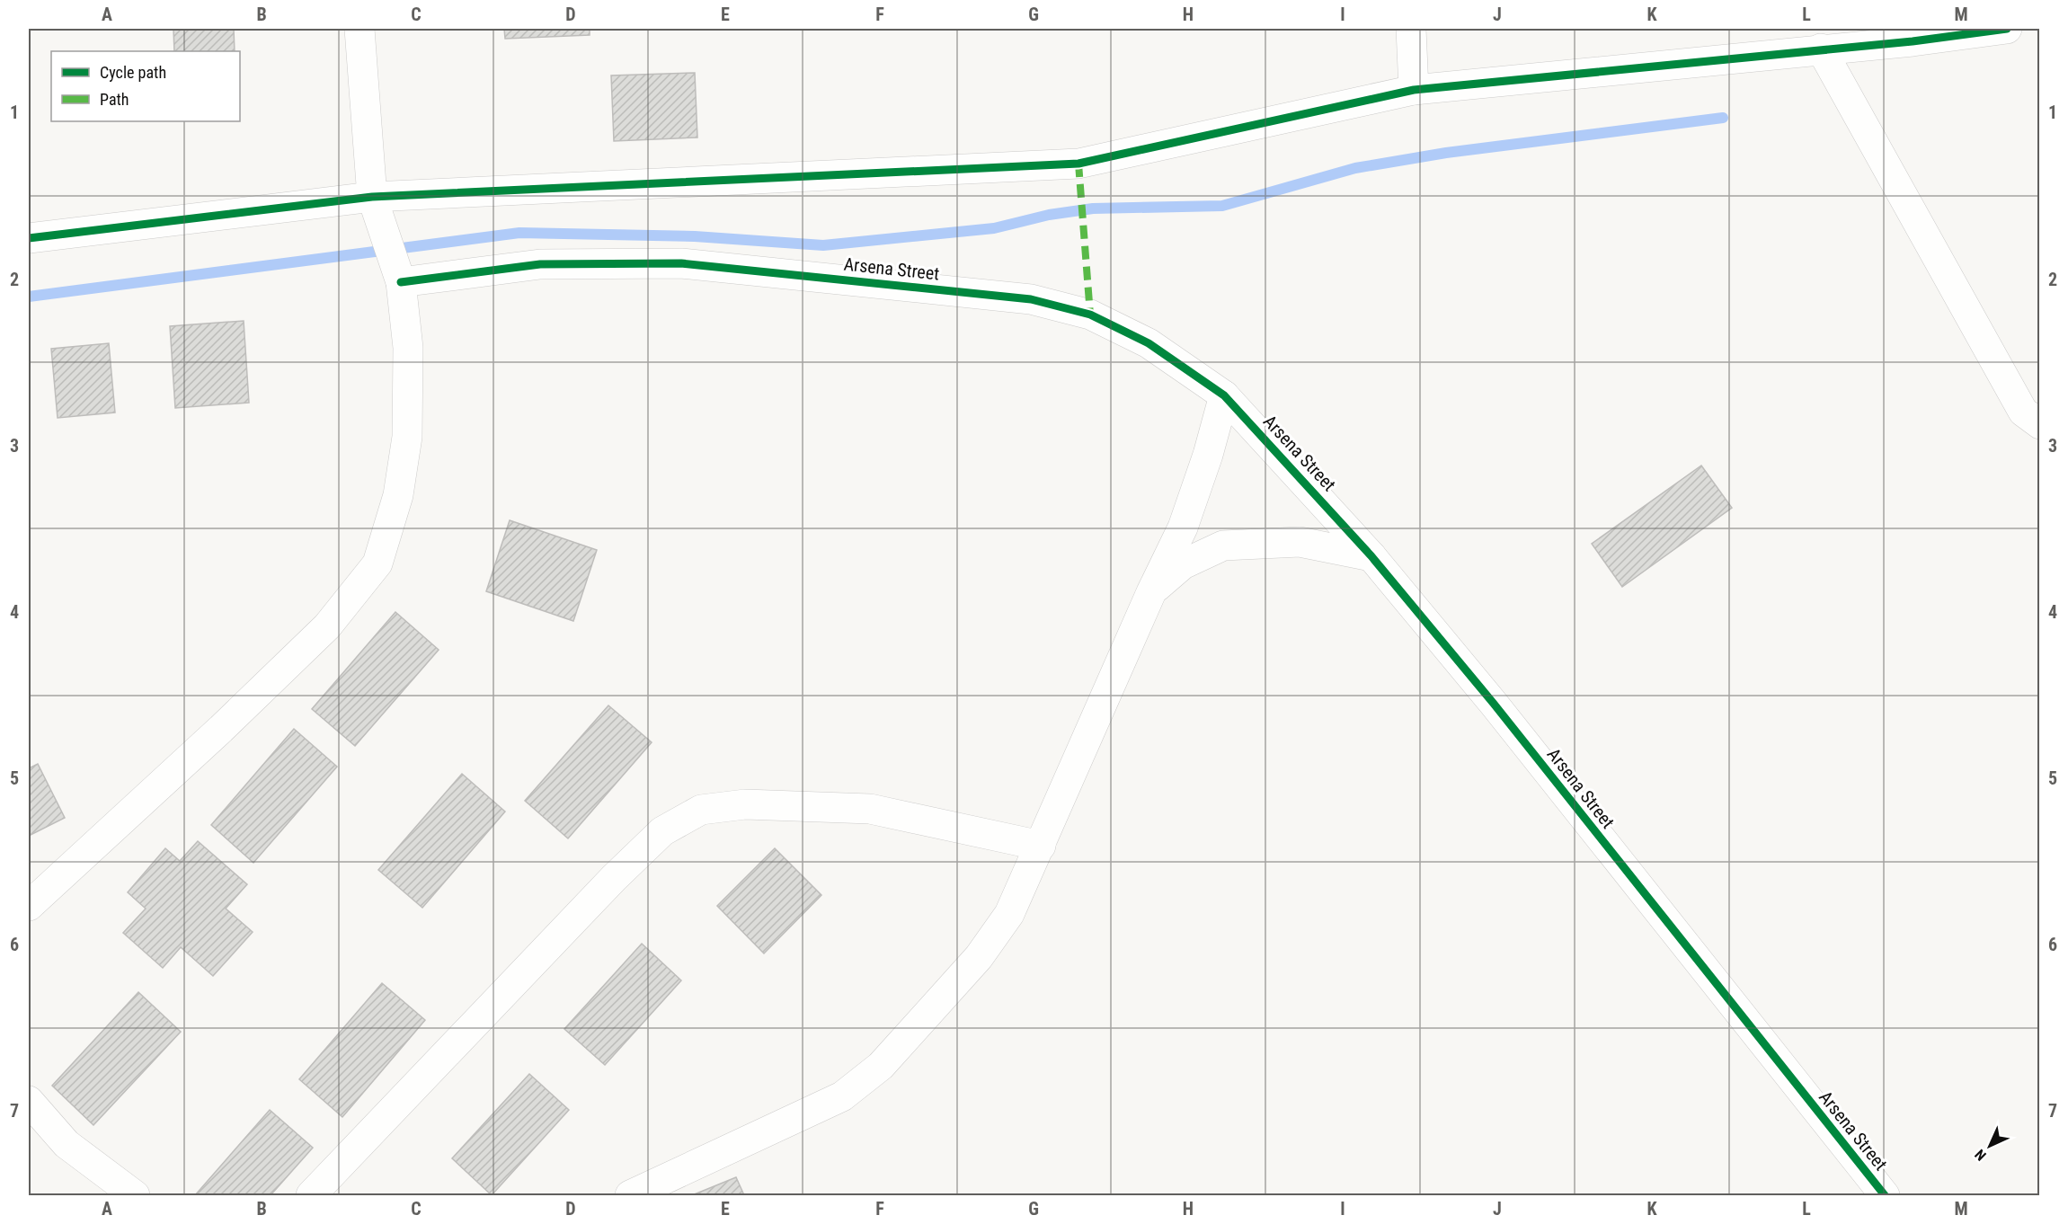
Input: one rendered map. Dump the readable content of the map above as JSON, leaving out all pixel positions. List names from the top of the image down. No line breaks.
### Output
{"streets":{"street":["Arsena Street"]},"legend":["Cycle path","Path"],"north":"bottom left","grid":{"columns":["A","B","C","D","E","F","G","H","I","J","K","L","M"],"rows":["1","2","3","4","5","6","7"]}}
